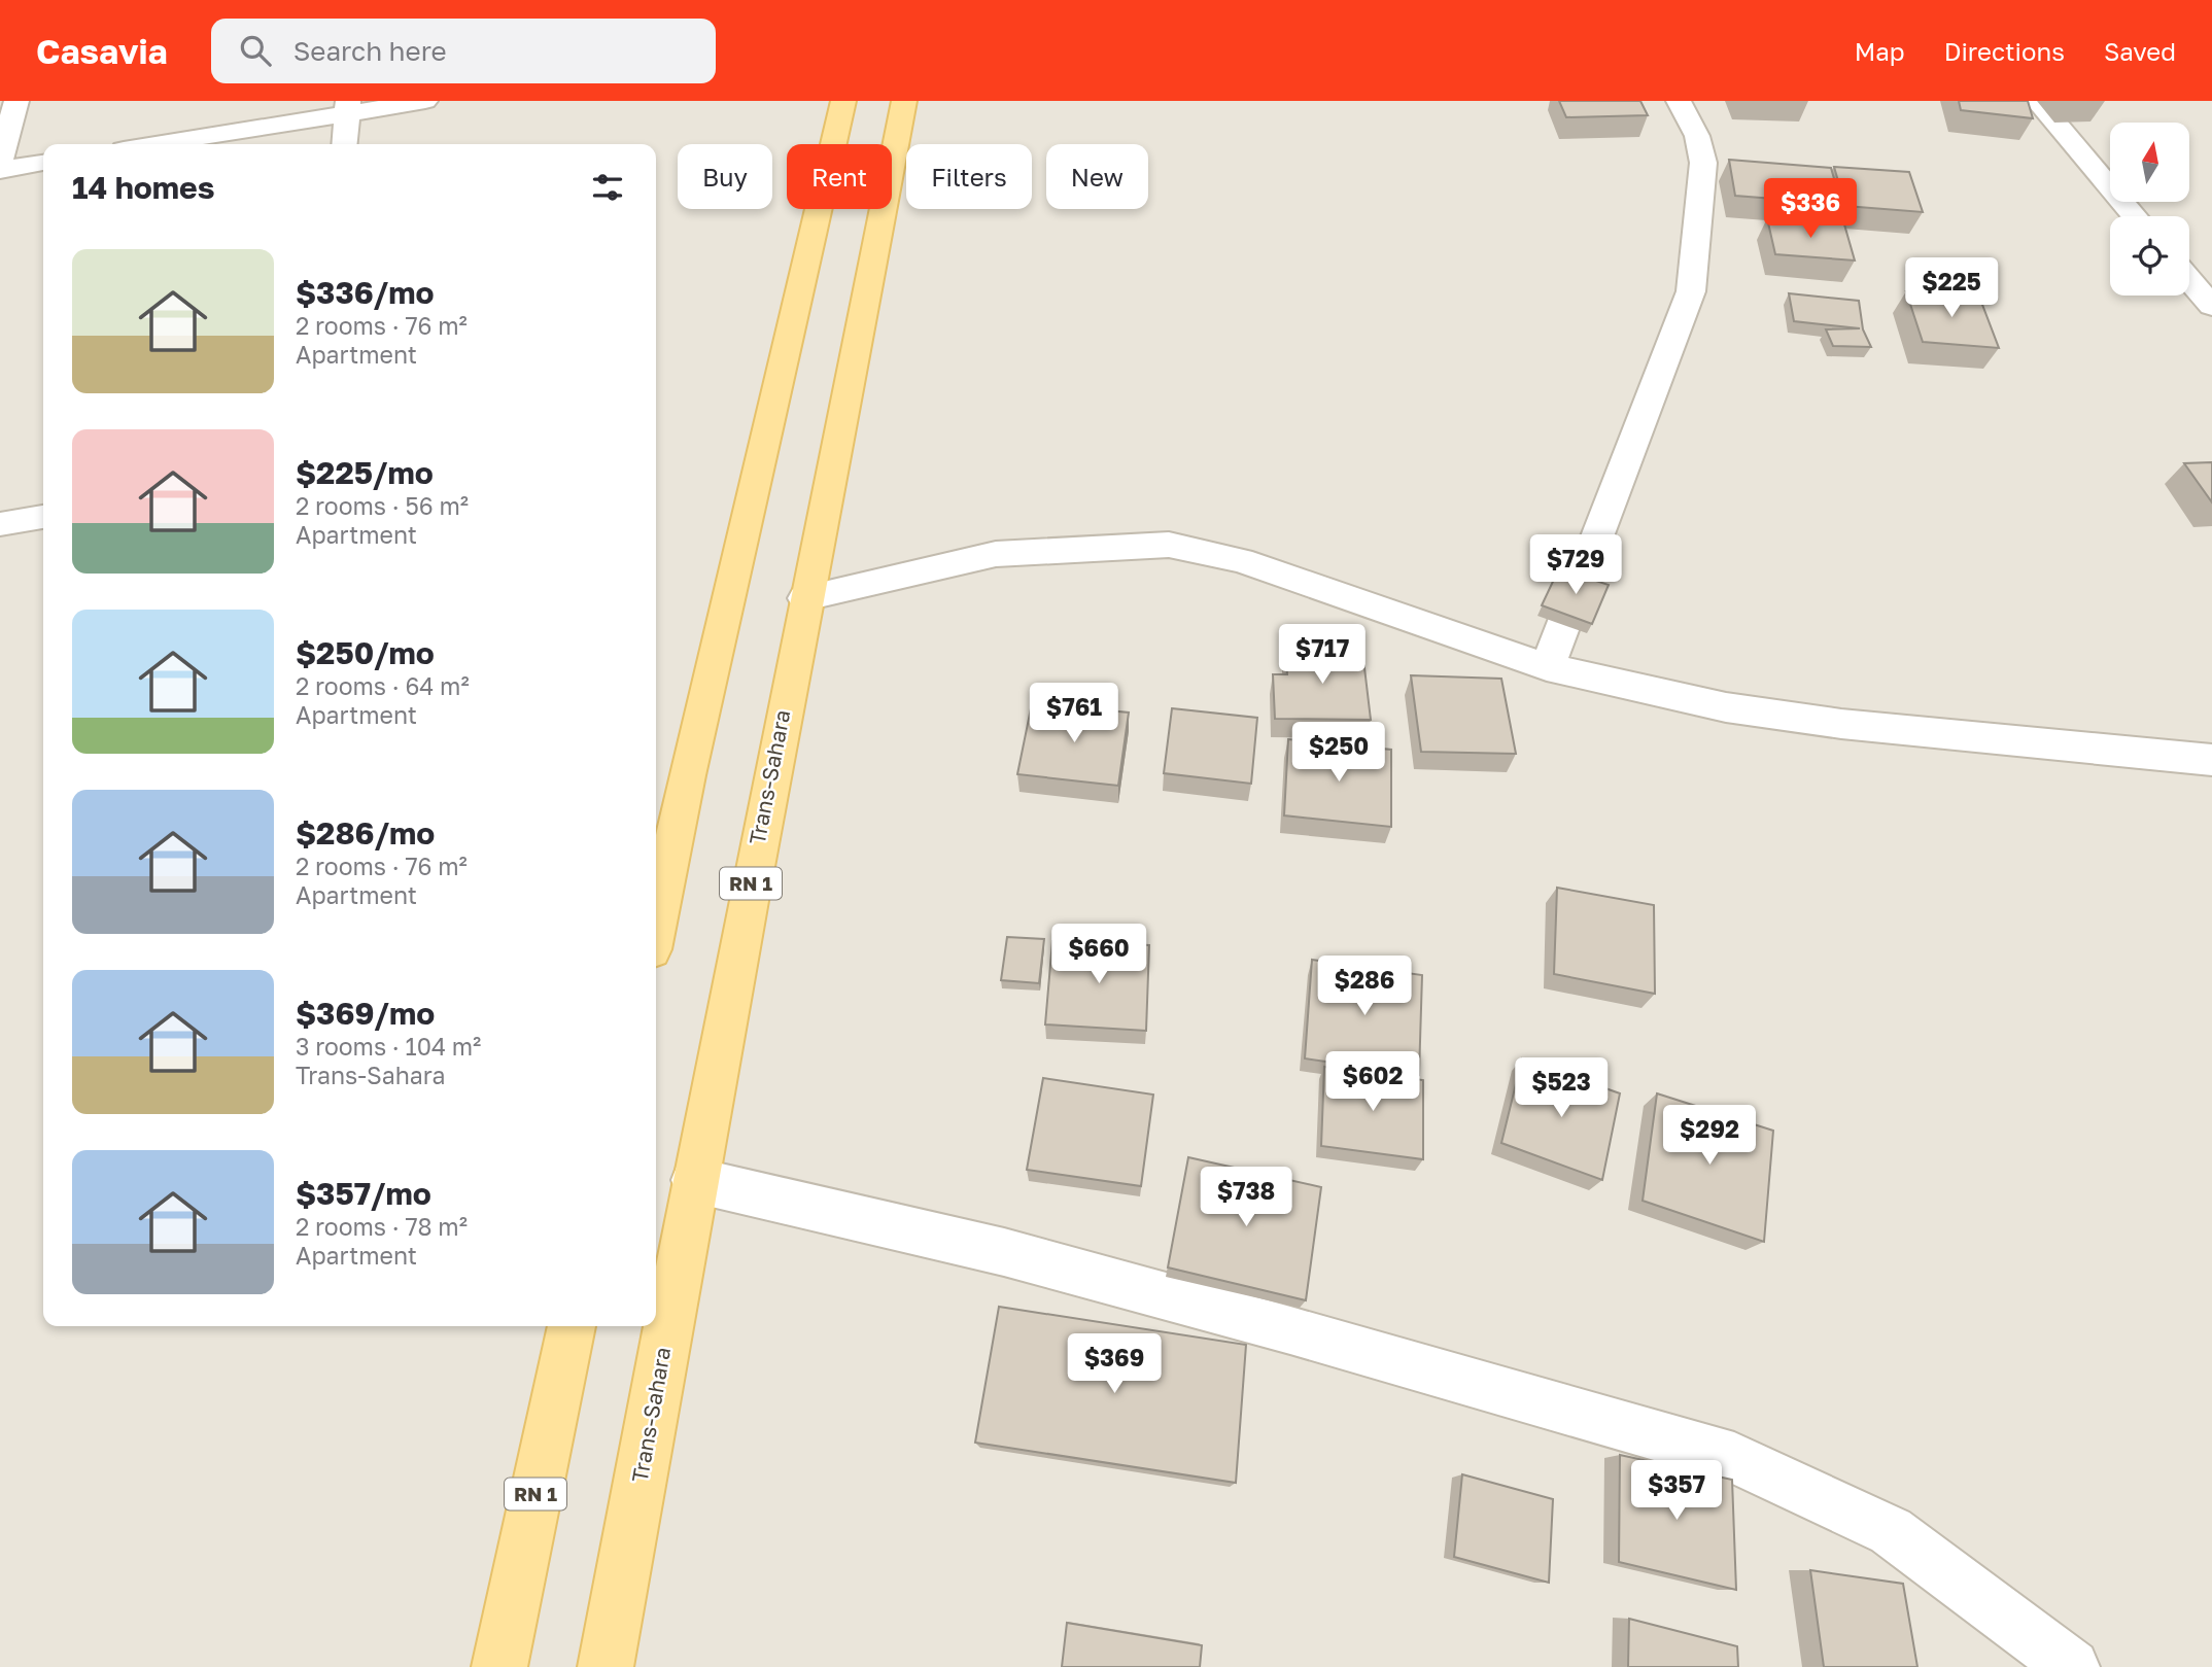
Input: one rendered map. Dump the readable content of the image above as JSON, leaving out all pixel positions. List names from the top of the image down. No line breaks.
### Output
{"streets":{"main road":["Trans-Sahara","RN 1"]},"north":"top","page":{"header":"Casavia","search":"Search here","nav":["Map","Directions","Saved"],"chip":["Buy","Rent","Filters","New"],"heading":"14 homes","price":["$336","$225","$729","$717","$761","$250","$660","$286","$602","$523","$292","$738","$369","$357"],"list":[{"name":"$336/mo","note":"2 rooms · 76 m² · Apartment"},{"name":"$225/mo","note":"2 rooms · 56 m² · Apartment"},{"name":"$250/mo","note":"2 rooms · 64 m² · Apartment"},{"name":"$286/mo","note":"2 rooms · 76 m² · Apartment"},{"name":"$369/mo","note":"3 rooms · 104 m² · Trans-Sahara"},{"name":"$357/mo","note":"2 rooms · 78 m² · Apartment"}]}}
